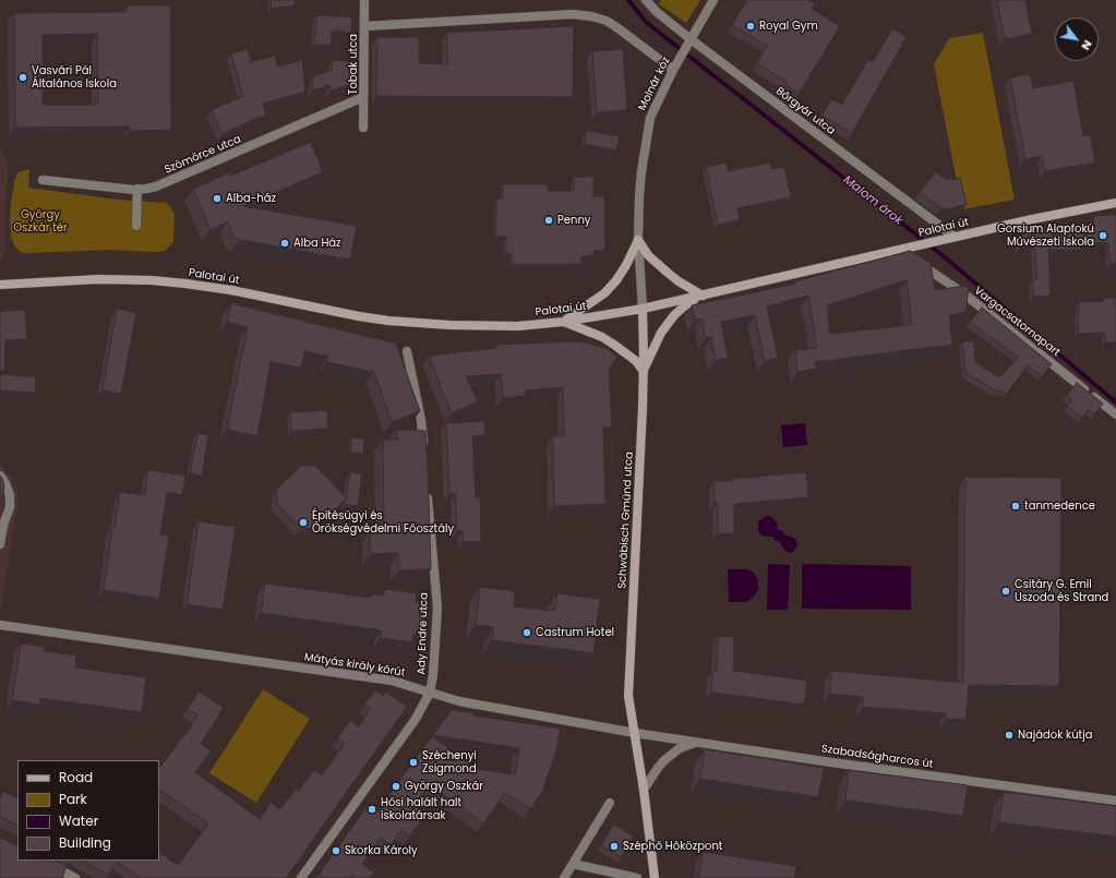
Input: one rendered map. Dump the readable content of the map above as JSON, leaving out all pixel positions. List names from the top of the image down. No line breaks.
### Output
{"streets":{"main road":["Palotai út","Schwäbisch Gmünd utca"],"street":["Tobak utca","Molnár köz","Bőrgyár utca","Szömörce utca","Vargacsatornapart","Ady Endre utca","Mátyás király körút","Szabadságharcos út"]},"crossings":[["Tobak utca","Szömörce utca"],["Molnár köz","Bőrgyár utca"],["Bőrgyár utca","Palotai út"],["Palotai út","Vargacsatornapart"],["Palotai út","Schwäbisch Gmünd utca"],["Schwäbisch Gmünd utca","Mátyás király körút"],["Schwäbisch Gmünd utca","Szabadságharcos út"],["Ady Endre utca","Mátyás király körút"],["Mátyás király körút","Szabadságharcos út"]],"water":["Malom árok"],"parks":["György Oszkár tér"],"places":["Royal Gym","Vasvári Pál Általános Iskola","Alba-ház","Penny","Gorsium Alapfokú Művészeti Iskola","Alba Ház","tanmedence","Építésügyi és Örökségvédelmi Főosztály","Csitáry G. Emil Uszoda és Strand","Castrum Hotel","Najádok kútja","Széchenyi Zsigmond","György Oszkár","Hősi halált halt iskolatársak","Széphő Hőközpont","Skorka Károly"],"legend":["Road","Park","Water","Building"],"north":"bottom right"}
